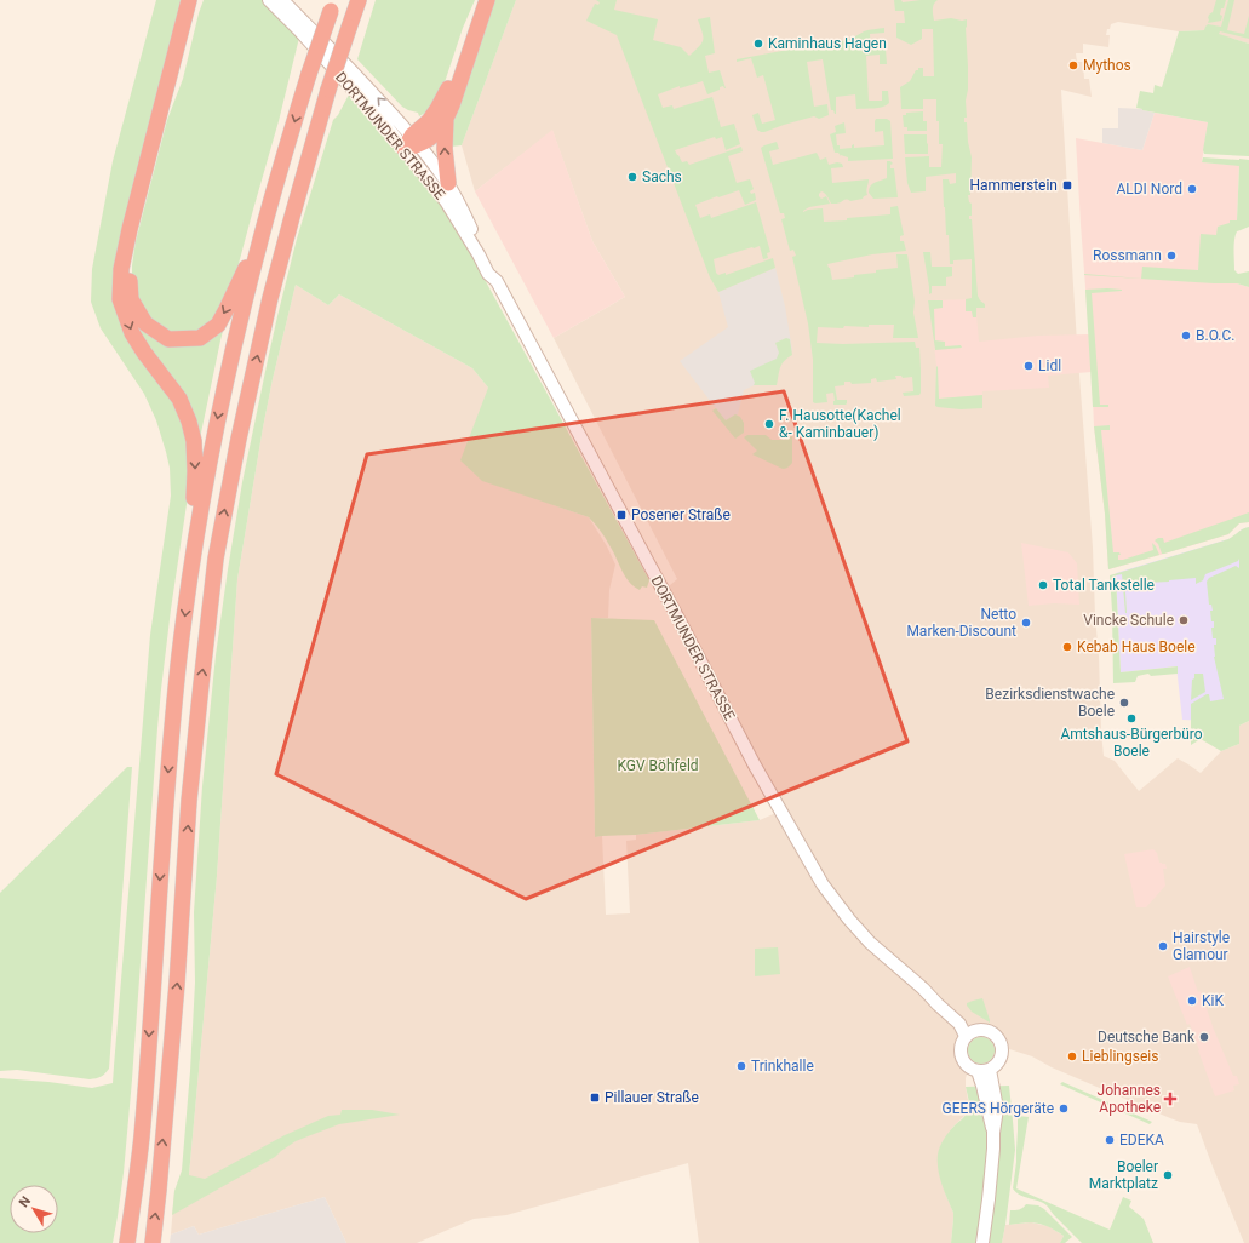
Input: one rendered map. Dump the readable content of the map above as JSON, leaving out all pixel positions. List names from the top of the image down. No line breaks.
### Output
{"streets":{"main road":["DORTMUNDER STRASSE"]},"parks":["KGV Böhfeld"],"places":{"other":["Kaminhaus Hagen","Mythos","Sachs","ALDI Nord","Rossmann","B.O.C.","Lidl","F. Hausotte(Kachel &- Kaminbauer)","Total Tankstelle","Vincke Schule","Netto Marken-Discount","Kebab Haus Boele","Bezirksdienstwache Boele","Amtshaus-Bürgerbüro Boele","Hairstyle Glamour","KiK","Deutsche Bank","Lieblingseis","Trinkhalle","GEERS Hörgeräte","EDEKA","Boeler Marktplatz"],"transit":["Hammerstein","Posener Straße","Pillauer Straße"],"health":["Johannes Apotheke"]},"north":"top left"}
